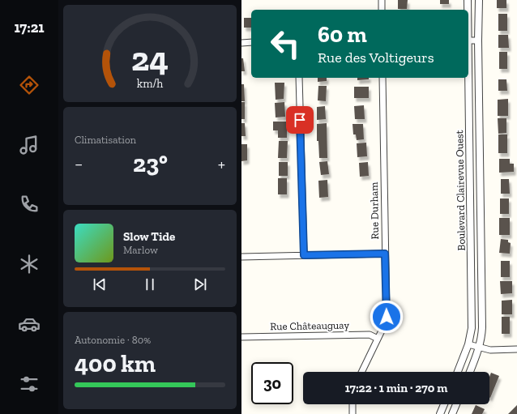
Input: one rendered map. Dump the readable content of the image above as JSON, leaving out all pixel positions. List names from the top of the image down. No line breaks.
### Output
{"streets":{"street":["Boulevard Clairevue Ouest","Rue Durham","Rue Châteauguay"]},"crossings":[["Rue Durham","Rue Châteauguay"]],"page":{"tabs":"17:21","turn":["60 m","Rue des Voltigeurs"],"tile":["Climatisation",["Autonomie · 80%","400 km"]],"heat":["−","23°","+"],"song":["Slow Tide","Marlow"],"limit":"30","trip":"17:22 · 1 min · 270 m","gauge":["24","km/h"]}}
